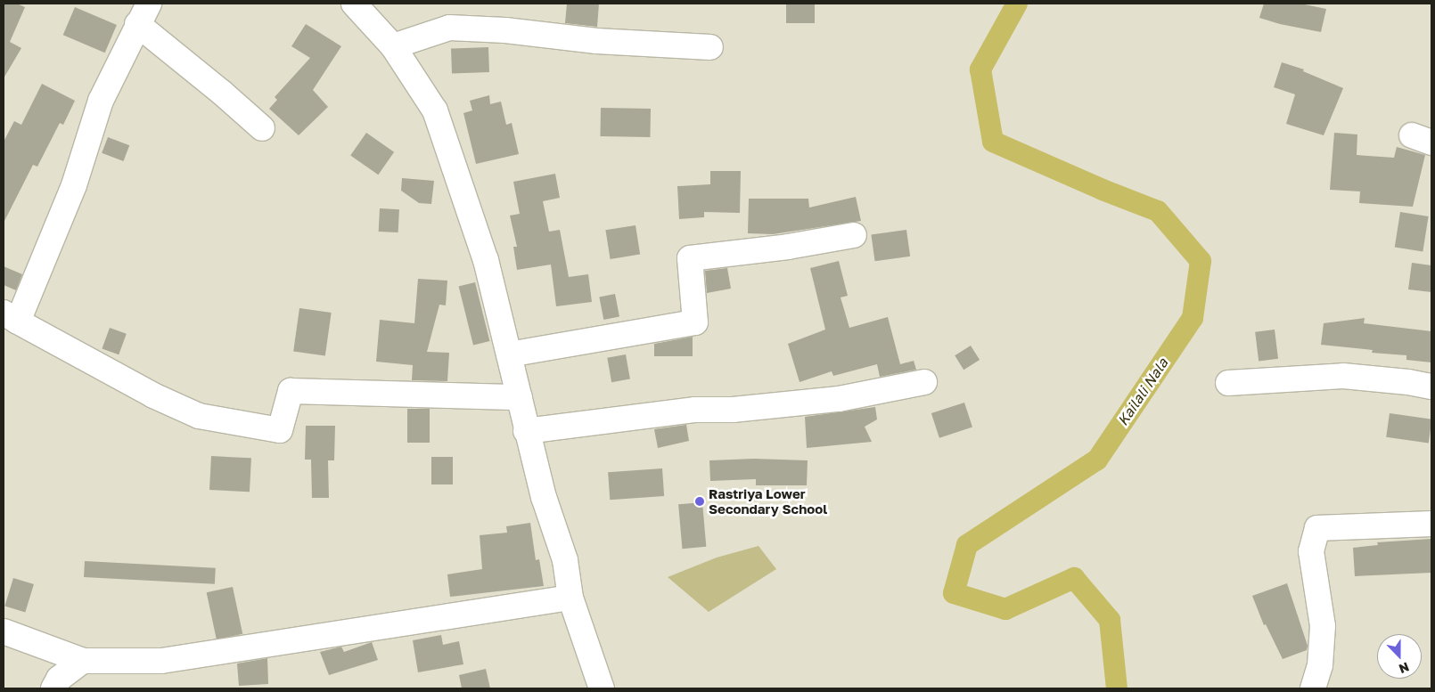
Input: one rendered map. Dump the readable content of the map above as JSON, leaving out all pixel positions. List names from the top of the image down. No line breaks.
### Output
{"water":["Kailali Nala"],"places":["Rastriya Lower Secondary School"],"north":"bottom"}
